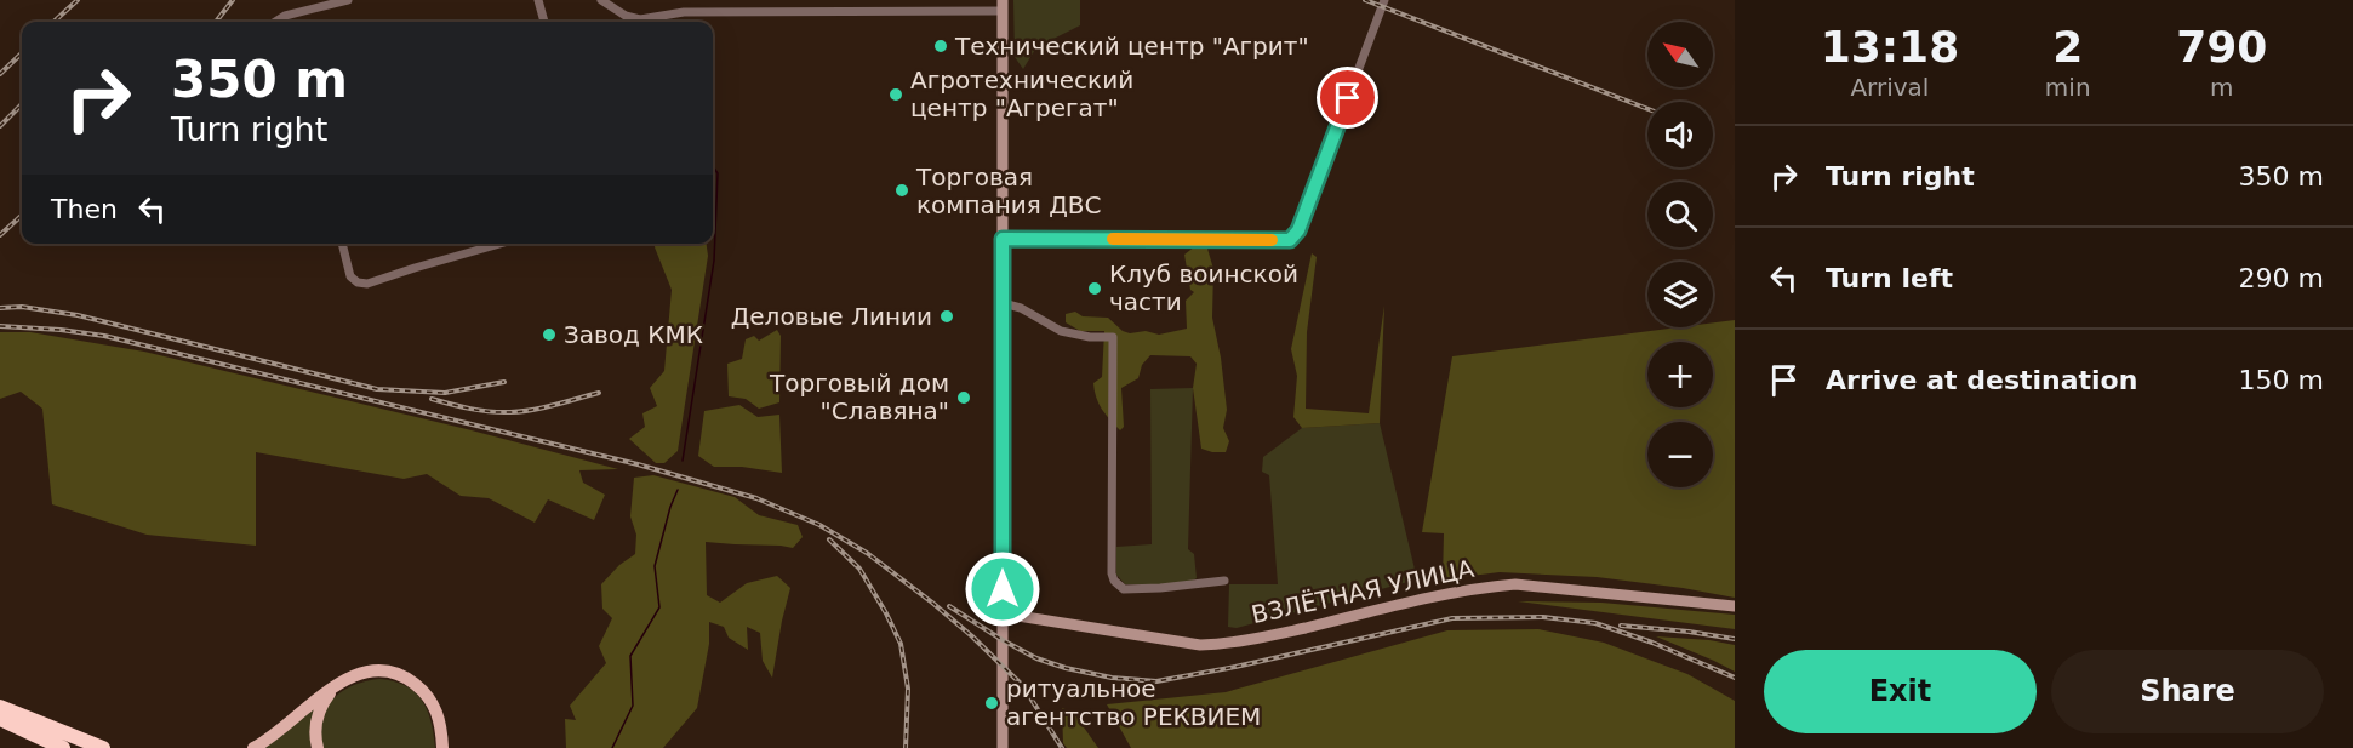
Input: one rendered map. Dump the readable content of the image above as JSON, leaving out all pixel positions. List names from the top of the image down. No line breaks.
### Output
{"streets":{"street":["ВЗЛЁТНАЯ УЛИЦА"]},"places":["Технический центр \"Агрит\"","Агротехнический центр \"Агрегат\"","Торговая компания ДВС","Клуб воинской части","Деловые Линии","Завод КМК","Торговый дом \"Славяна\"","ритуальное агентство РЕКВИЕМ"],"north":"top left","page":{"eta":["13:18","Arrival","2","min","790","m"],"map_buttons":["+","−"],"turn":["350 m","Turn right"],"list":[{"name":"Turn right","value":"350 m"},{"name":"Turn left","value":"290 m"},{"name":"Arrive at destination","value":"150 m"}],"then":"Then","buttons":["Exit","Share"]}}
